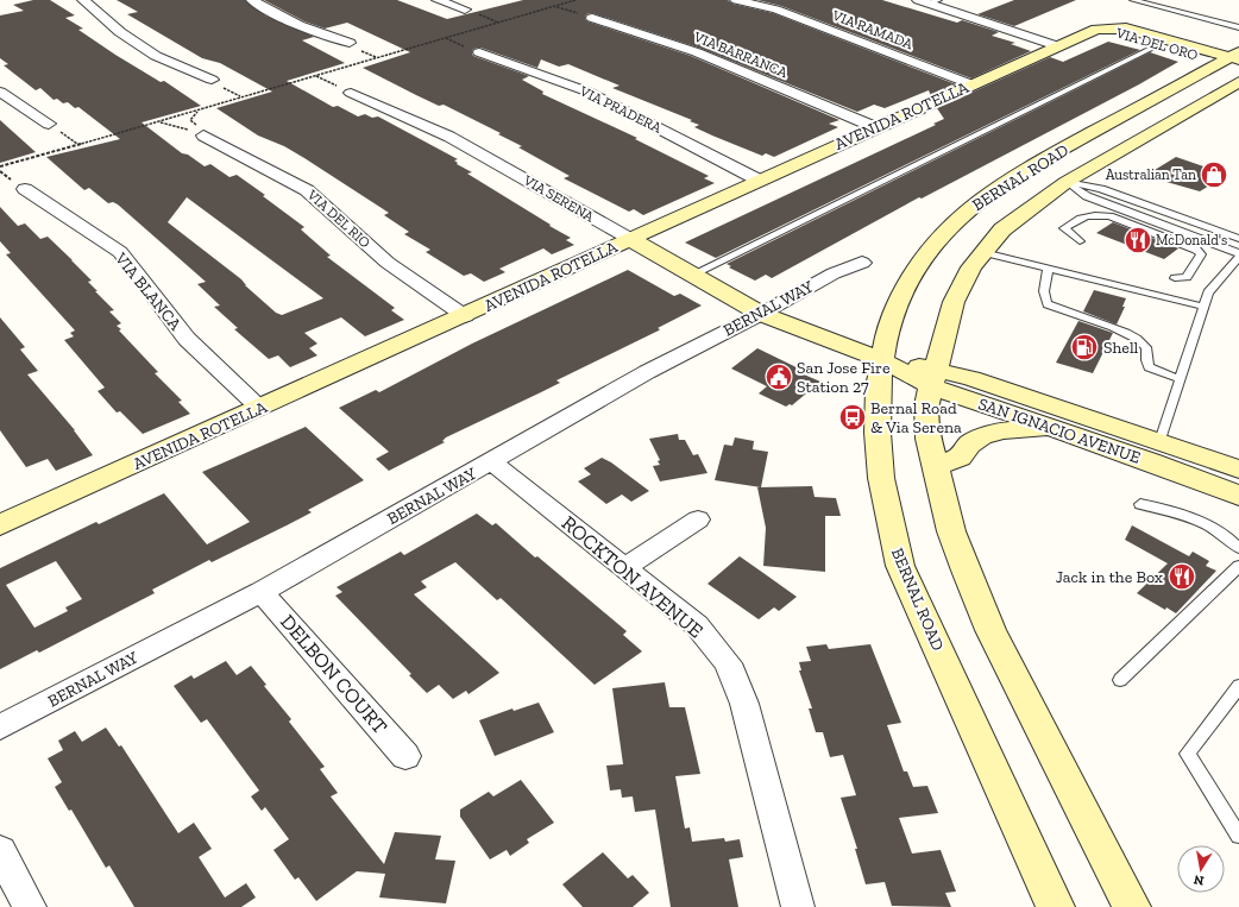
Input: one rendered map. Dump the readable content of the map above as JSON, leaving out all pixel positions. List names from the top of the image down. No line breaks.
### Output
{"streets":{"main road":["VIA DEL ORO","AVENIDA ROTELLA","BERNAL ROAD","VIA SERENA","SAN IGNACIO AVENUE"],"street":["VIA RAMADA","VIA BARRANCA","VIA PRADERA","VIA DEL RIO","VIA BLANCA","BERNAL WAY","ROCKTON AVENUE","DELBON COURT"]},"crossings":[["VIA RAMADA","AVENIDA ROTELLA"],["VIA DEL ORO","AVENIDA ROTELLA"],["VIA DEL ORO","BERNAL ROAD"],["VIA BARRANCA","AVENIDA ROTELLA"],["VIA PRADERA","AVENIDA ROTELLA"],["AVENIDA ROTELLA","VIA SERENA"],["AVENIDA ROTELLA","VIA DEL RIO"],["AVENIDA ROTELLA","VIA BLANCA"],["BERNAL ROAD","SAN IGNACIO AVENUE"],["VIA SERENA","BERNAL WAY"],["VIA SERENA","SAN IGNACIO AVENUE"],["BERNAL WAY","SAN IGNACIO AVENUE"],["BERNAL WAY","ROCKTON AVENUE"],["BERNAL WAY","DELBON COURT"]],"places":{"shop":["Australian Tan"],"restaurant":["McDonald's","Jack in the Box"],"fuel station":["Shell"],"public building":["San Jose Fire Station 27"],"bus stop":["Bernal Road & Via Serena"]},"north":"bottom"}
